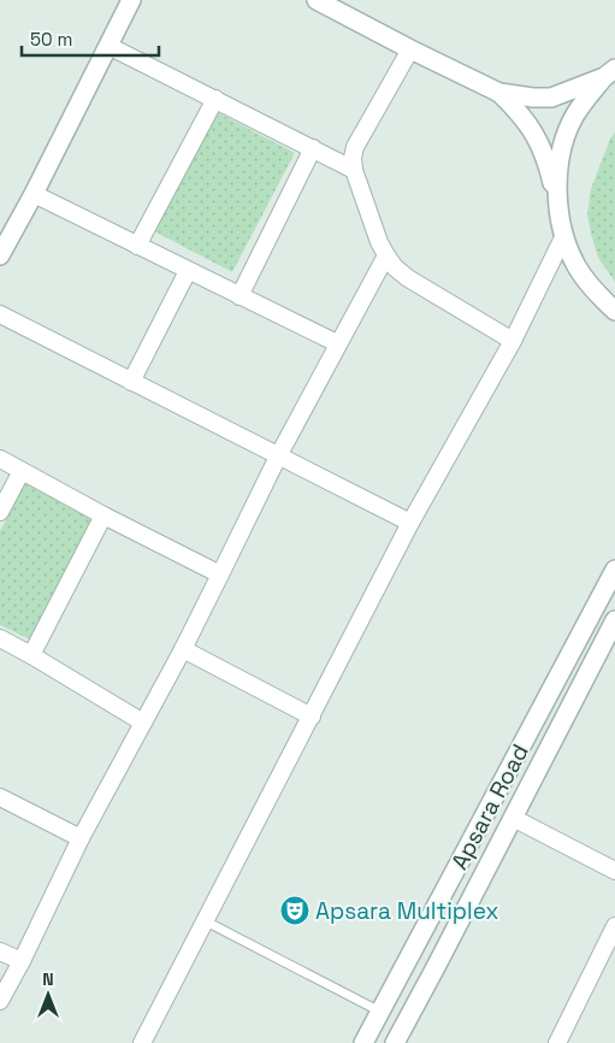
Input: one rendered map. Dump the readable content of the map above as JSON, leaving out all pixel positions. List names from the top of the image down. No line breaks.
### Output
{"streets":{"street":["Apsara Road"]},"places":{"theatre":["Apsara Multiplex"]},"scale_bar":"50 m","north":"top"}
